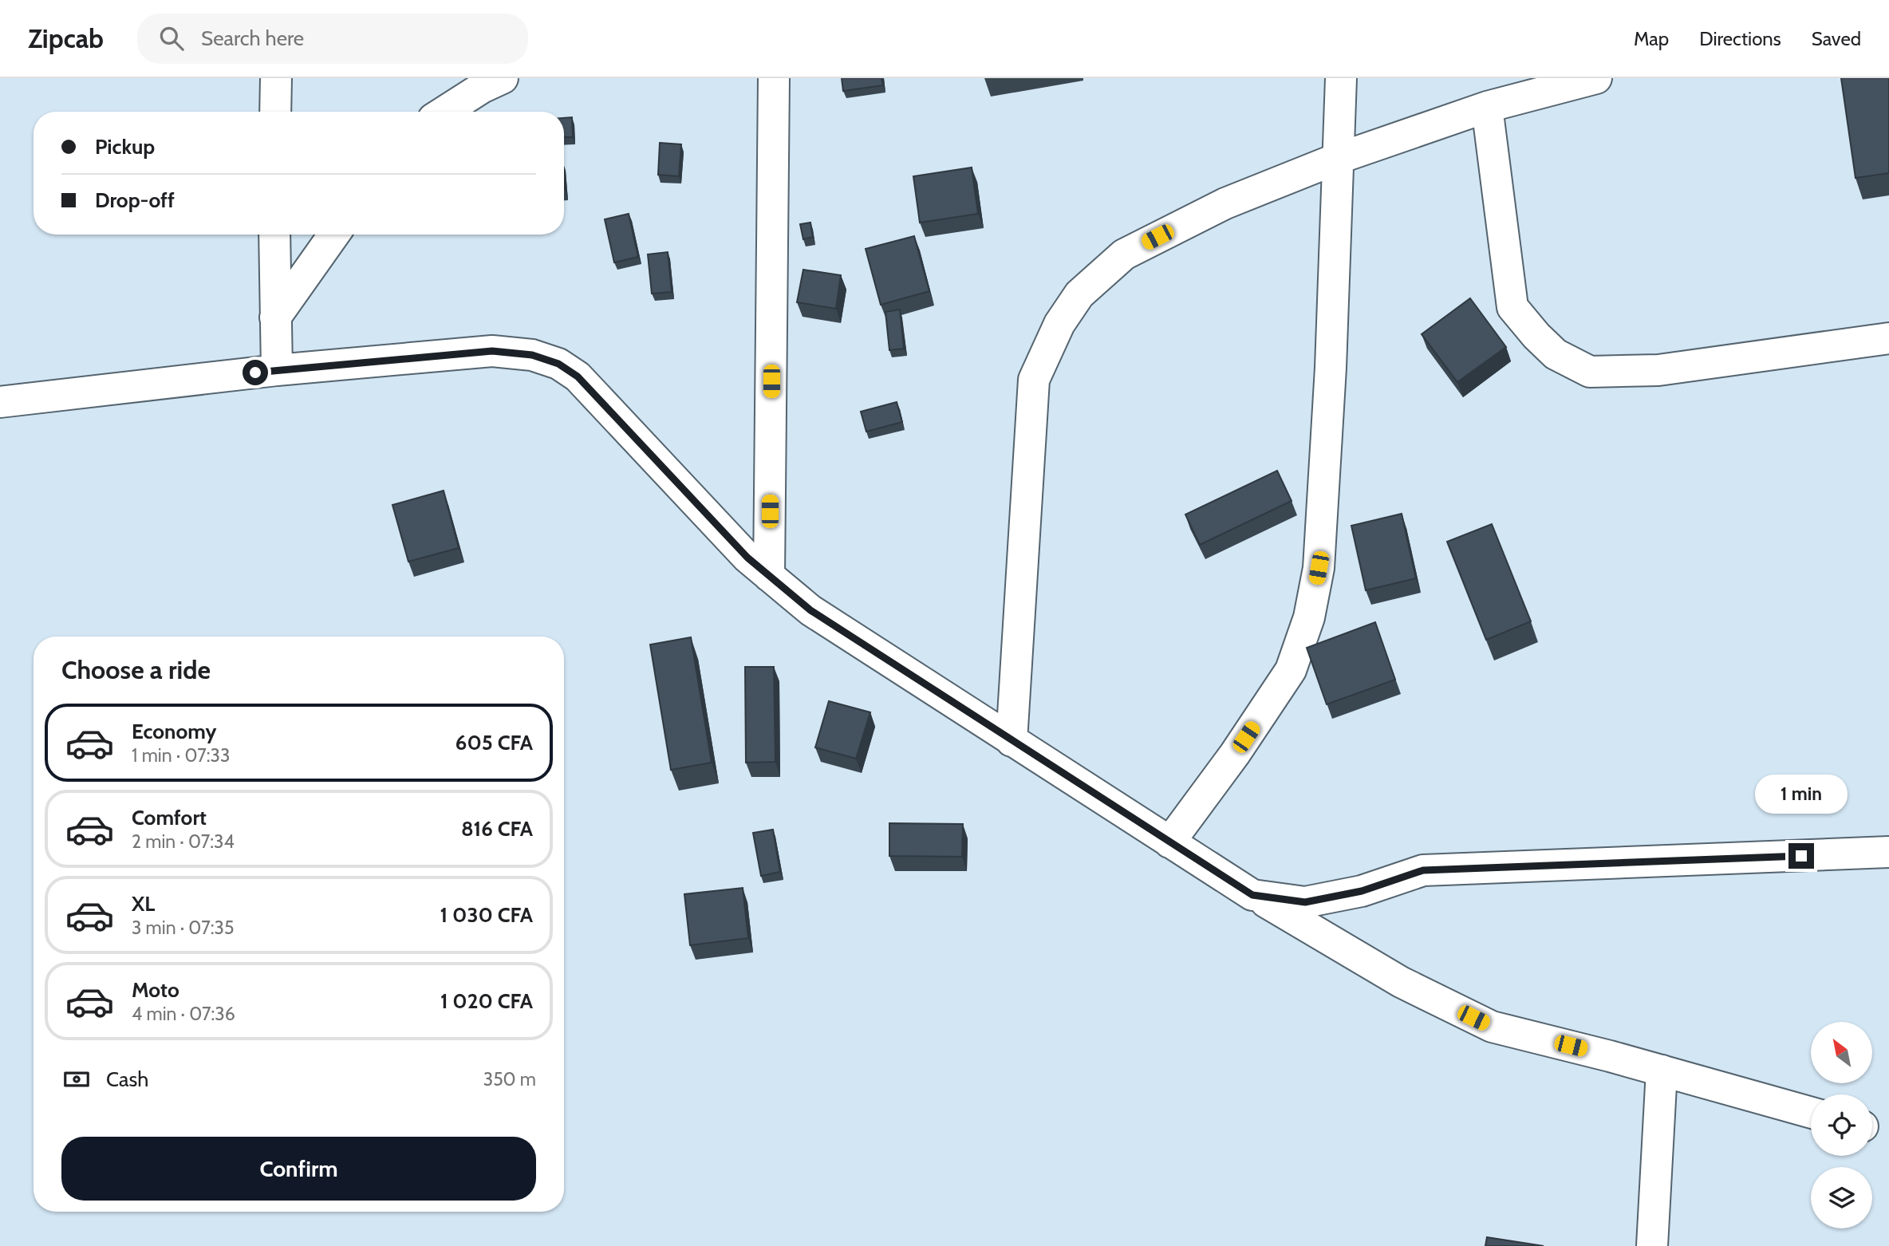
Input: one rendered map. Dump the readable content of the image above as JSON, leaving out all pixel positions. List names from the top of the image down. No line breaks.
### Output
{"north":"top left","page":{"header":"Zipcab","search":"Search here","nav":["Map","Directions","Saved"],"banner":["Pickup","Drop-off"],"heading":"Choose a ride","list":[{"name":"Economy","note":"1 min · 07:33","value":"605 CFA"},{"name":"Comfort","note":"2 min · 07:34","value":"816 CFA"},{"name":"XL","note":"3 min · 07:35","value":"1 030 CFA"},{"name":"Moto","note":"4 min · 07:36","value":"1 020 CFA"}],"bubble":"1 min","pay":["Cash","350 m"],"buttons":"Confirm"}}
